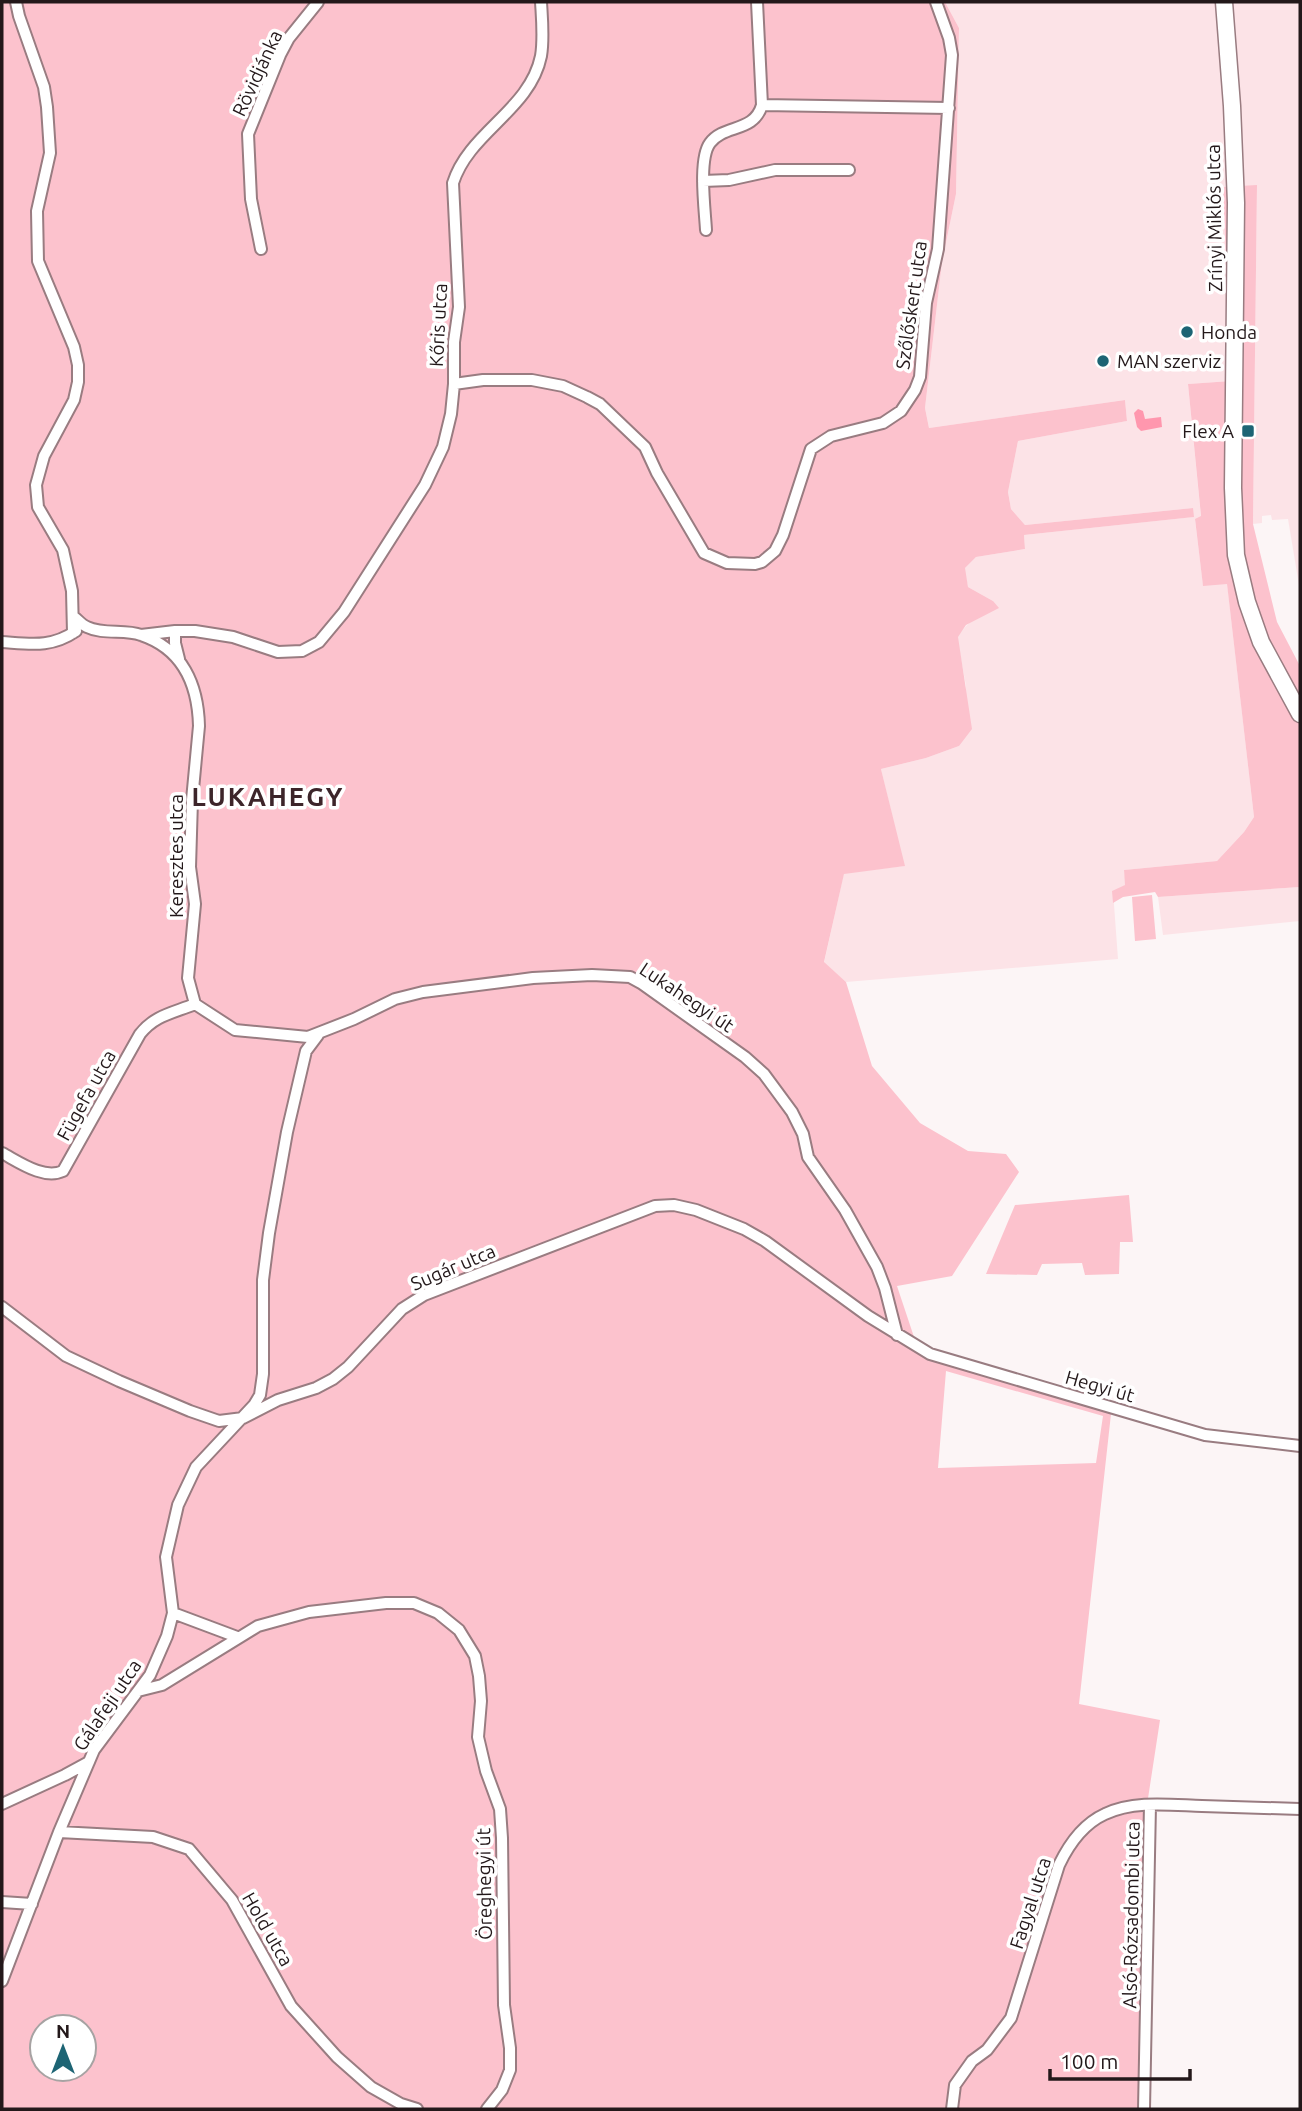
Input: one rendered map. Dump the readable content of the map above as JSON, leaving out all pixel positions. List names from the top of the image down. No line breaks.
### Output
{"streets":{"main road":["Zrínyi Miklós utca"],"street":["Rövidjánka","Szőlőskert utca","Kőris utca","Keresztes utca","Lukahegyi út","Fügefa utca","Sugár utca","Hegyi út","Gálafeji utca","Öreghegyi út","Fagyal utca","Alsó-Rózsadombi utca","Hold utca"]},"crossings":[["Szőlőskert utca","Kőris utca"],["Keresztes utca","Fügefa utca"],["Lukahegyi út","Sugár utca"],["Lukahegyi út","Hegyi út"],["Sugár utca","Hegyi út"],["Sugár utca","Gálafeji utca"],["Gálafeji utca","Öreghegyi út"],["Gálafeji utca","Hold utca"],["Fagyal utca","Alsó-Rózsadombi utca"]],"districts":["LUKAHEGY"],"places":{"other":["Honda","MAN szerviz"],"transit":["Flex A"]},"scale_bar":"100 m","north":"top"}
